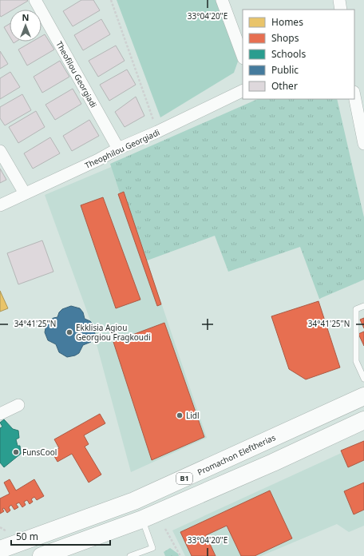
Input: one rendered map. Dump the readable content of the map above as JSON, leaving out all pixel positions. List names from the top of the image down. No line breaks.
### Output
{"streets":{"main road":["Promachon Eleftherias","B1"],"street":["Theofilou Georgiadi","Theophilou Georgiadi"]},"crossings":[["Theofilou Georgiadi","Theophilou Georgiadi"]],"places":["Ekklisia Agiou Georgiou Fragkoudi","Lidl","FunsCool"],"legend":["Homes","Shops","Schools","Public","Other"],"scale_bar":"50 m","north":"top","coordinates":["33°04'20\"E","34°41'25\"N"]}
